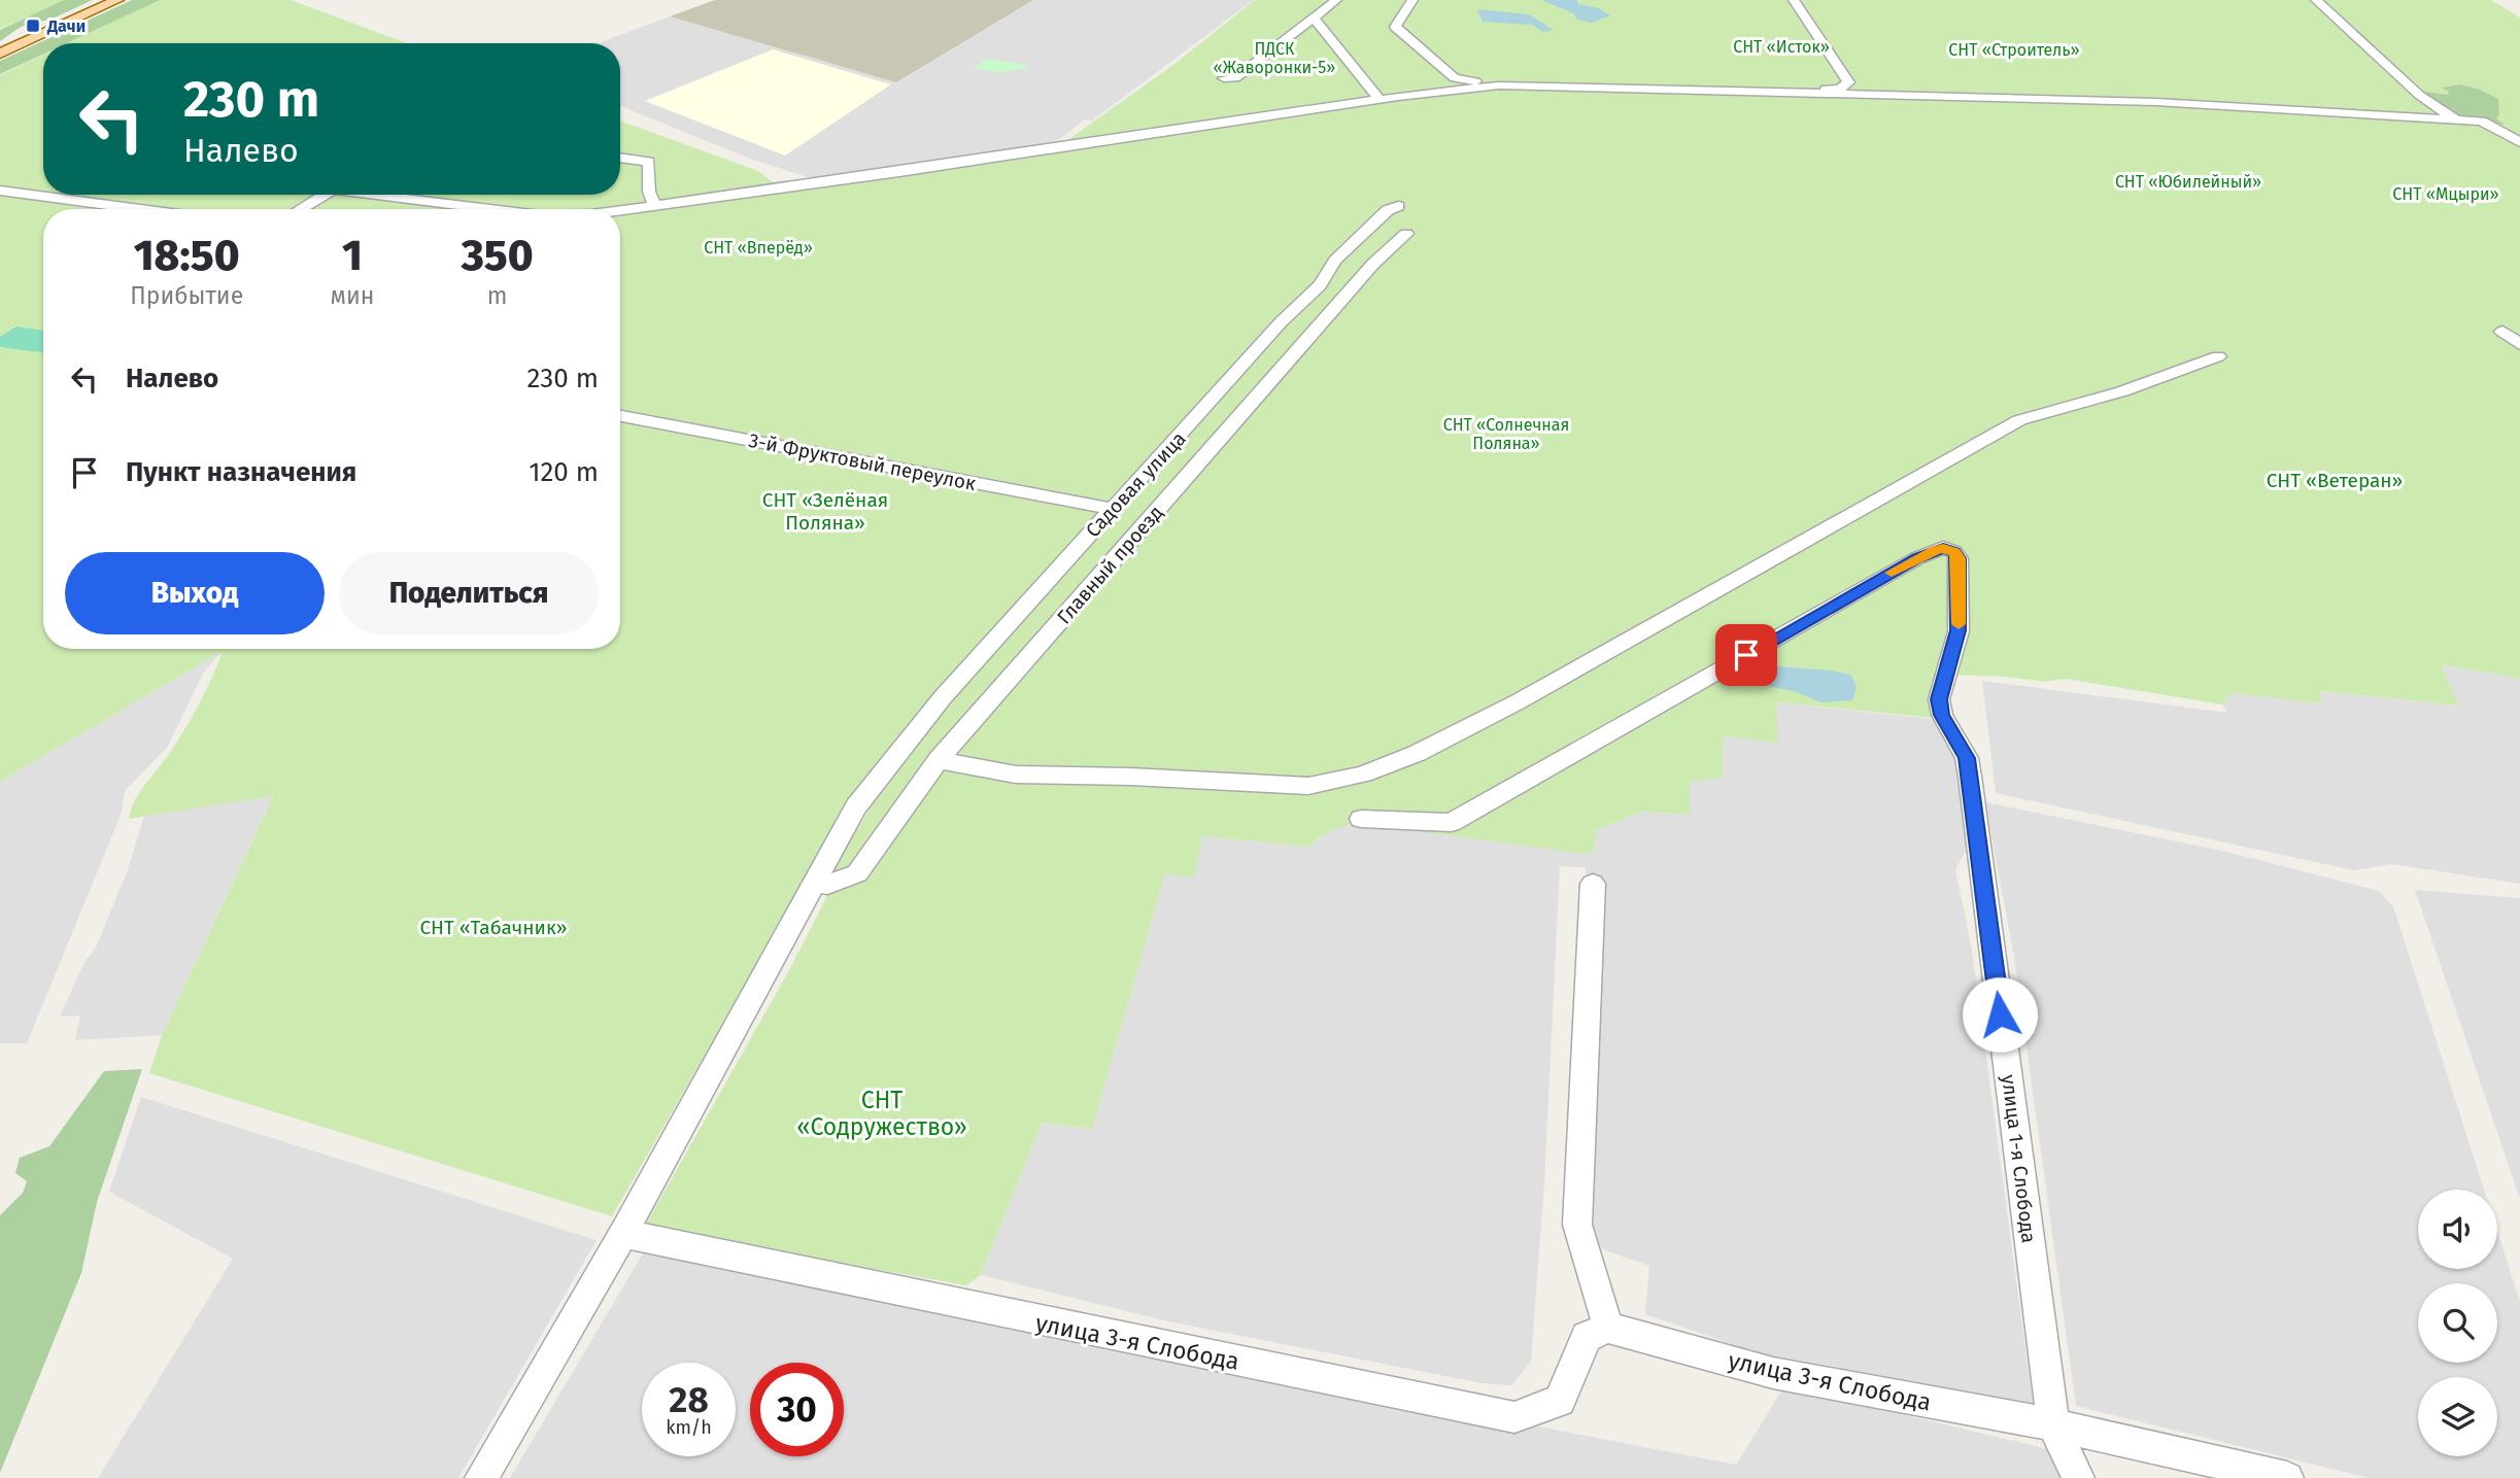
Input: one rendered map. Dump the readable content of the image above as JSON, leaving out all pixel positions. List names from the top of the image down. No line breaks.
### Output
{"streets":{"street":["3-й Фруктовый переулок","Садовая улица","Главный проезд","улица 1-я Слобода","улица 3-я Слобода"]},"crossings":[["3-й Фруктовый переулок","Садовая улица"],["Садовая улица","Главный проезд"],["Садовая улица","улица 3-я Слобода"],["улица 1-я Слобода","улица 3-я Слобода"]],"parks":["СНТ «Исток»","ПДСК «Жаворонки-5»","СНТ «Строитель»","СНТ «Юбилейный»","СНТ «Мцыри»","СНТ «Вперёд»","СНТ «Солнечная Поляна»","СНТ «Ветеран»","СНТ «Зелёная Поляна»","СНТ «Табачник»","СНТ «Содружество»"],"places":{"transit":["Дачи"]},"page":{"turn":["230 m","Налево"],"eta":["18:50","Прибытие","1","мин","350","m"],"list":[{"name":"Налево","value":"230 m"},{"name":"Пункт назначения","value":"120 m"}],"buttons":["Выход","Поделиться"],"speed":"28 km/h","limit":"30"}}
